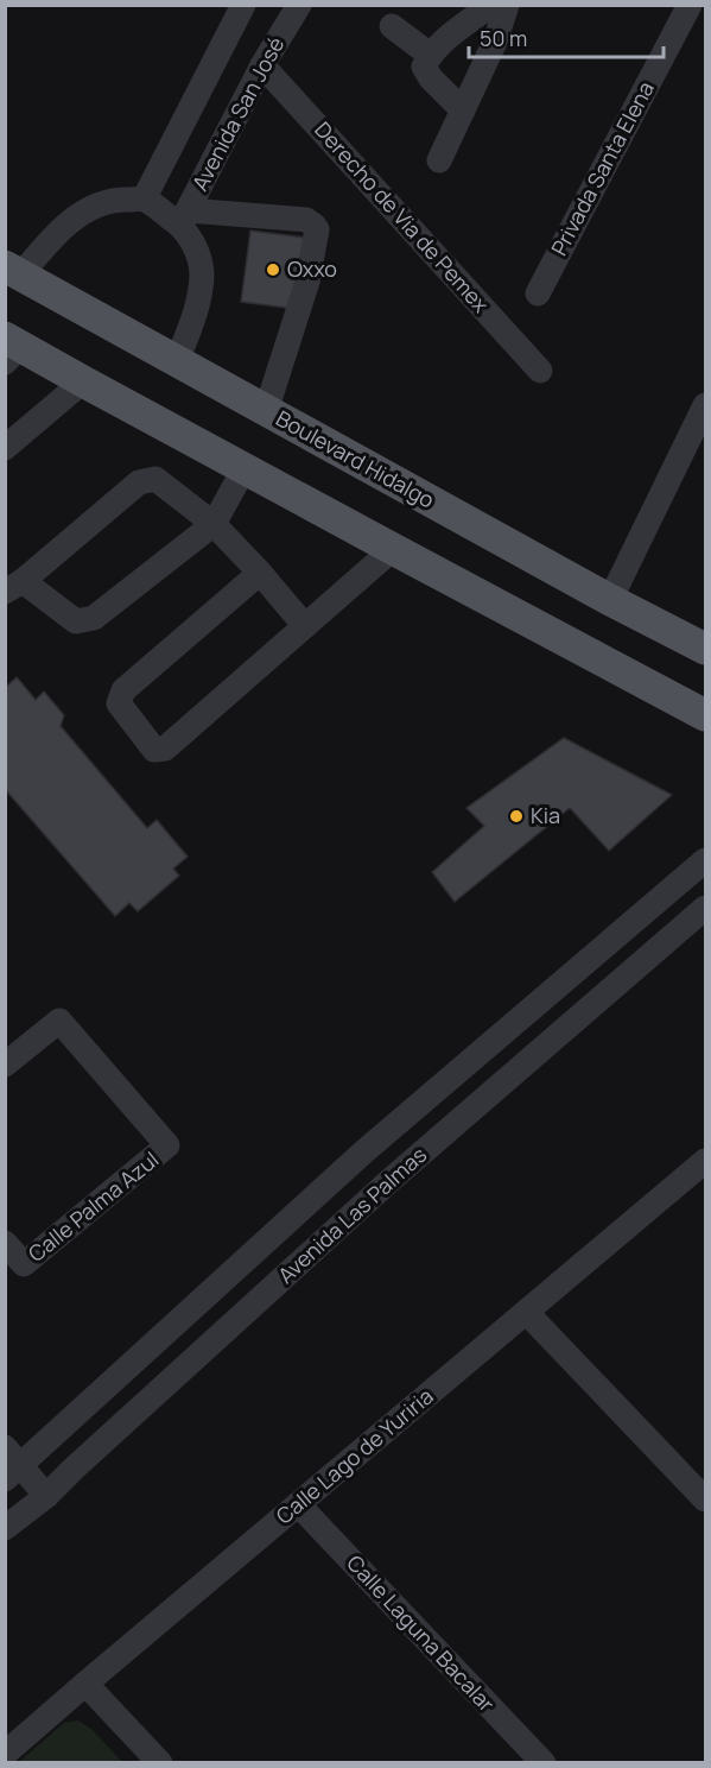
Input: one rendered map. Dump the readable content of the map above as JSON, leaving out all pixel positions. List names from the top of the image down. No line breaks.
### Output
{"streets":{"main road":["Boulevard Hidalgo"],"street":["Avenida San José","Privada Santa Elena","Derecho de Via de Pemex","Calle Palma Azul","Avenida Las Palmas","Calle Lago de Yuriria","Calle Laguna Bacalar"]},"crossings":[["Avenida San José","Derecho de Via de Pemex"],["Calle Lago de Yuriria","Calle Laguna Bacalar"]],"places":["Oxxo","Kia"],"scale_bar":"50 m"}
